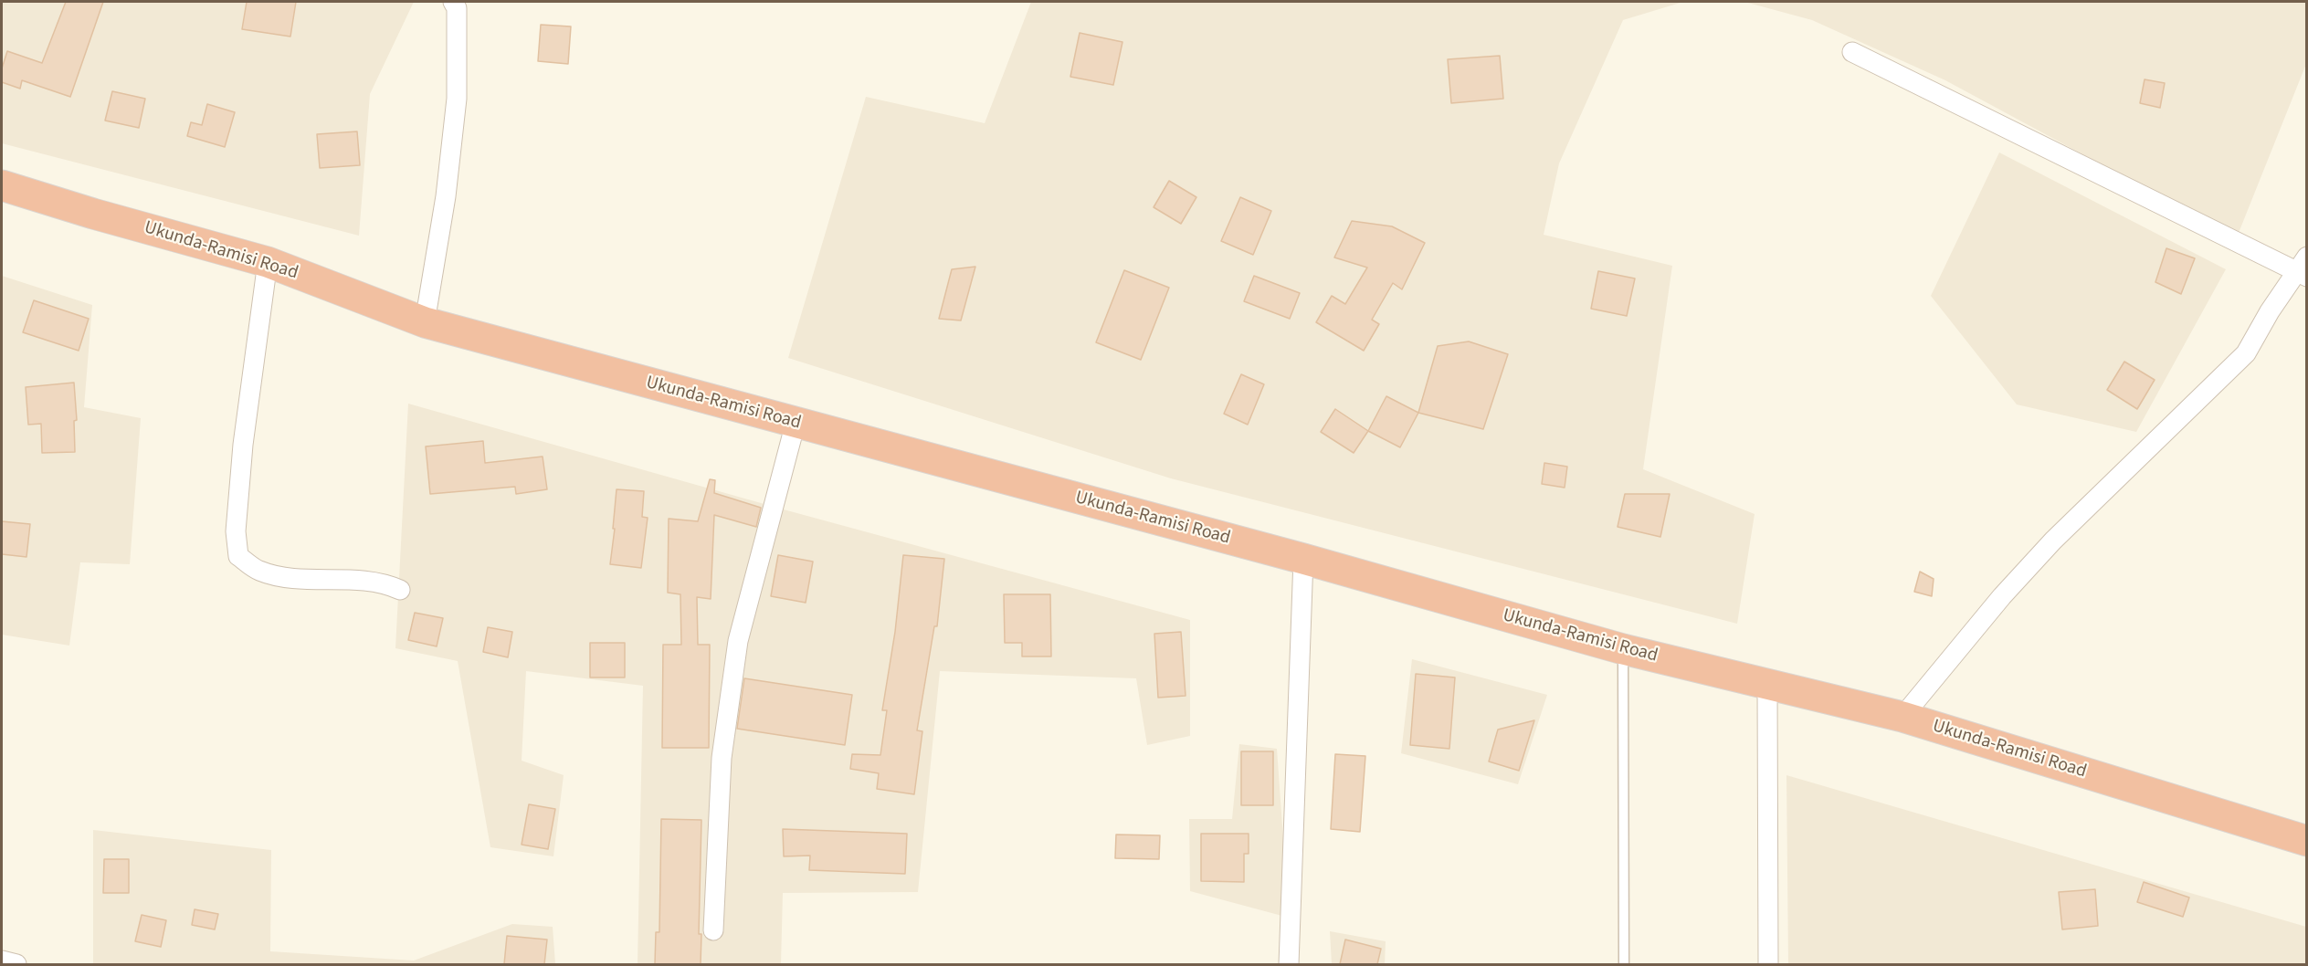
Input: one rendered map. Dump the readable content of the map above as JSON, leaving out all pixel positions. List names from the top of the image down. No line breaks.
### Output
{"streets":{"highway":["Ukunda-Ramisi Road"]}}
